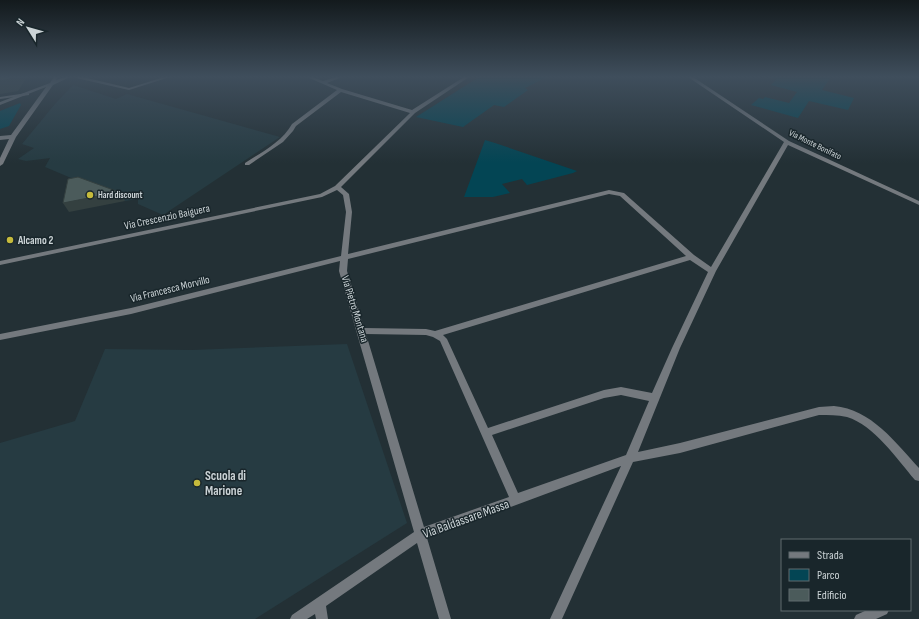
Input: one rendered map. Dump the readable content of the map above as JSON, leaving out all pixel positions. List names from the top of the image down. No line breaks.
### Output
{"streets":{"street":["Via Monte Bonifato","Via Crescenzio Baiguera","Via Francesca Morvillo","Via Pietro Montana","Via Baldassare Massa"]},"crossings":[["Via Crescenzio Baiguera","Via Pietro Montana"],["Via Francesca Morvillo","Via Pietro Montana"],["Via Pietro Montana","Via Baldassare Massa"]],"places":["Hard discount","Alcamo 2","Scuola di Marione"],"legend":["Strada","Parco","Edificio"],"north":"top left"}
